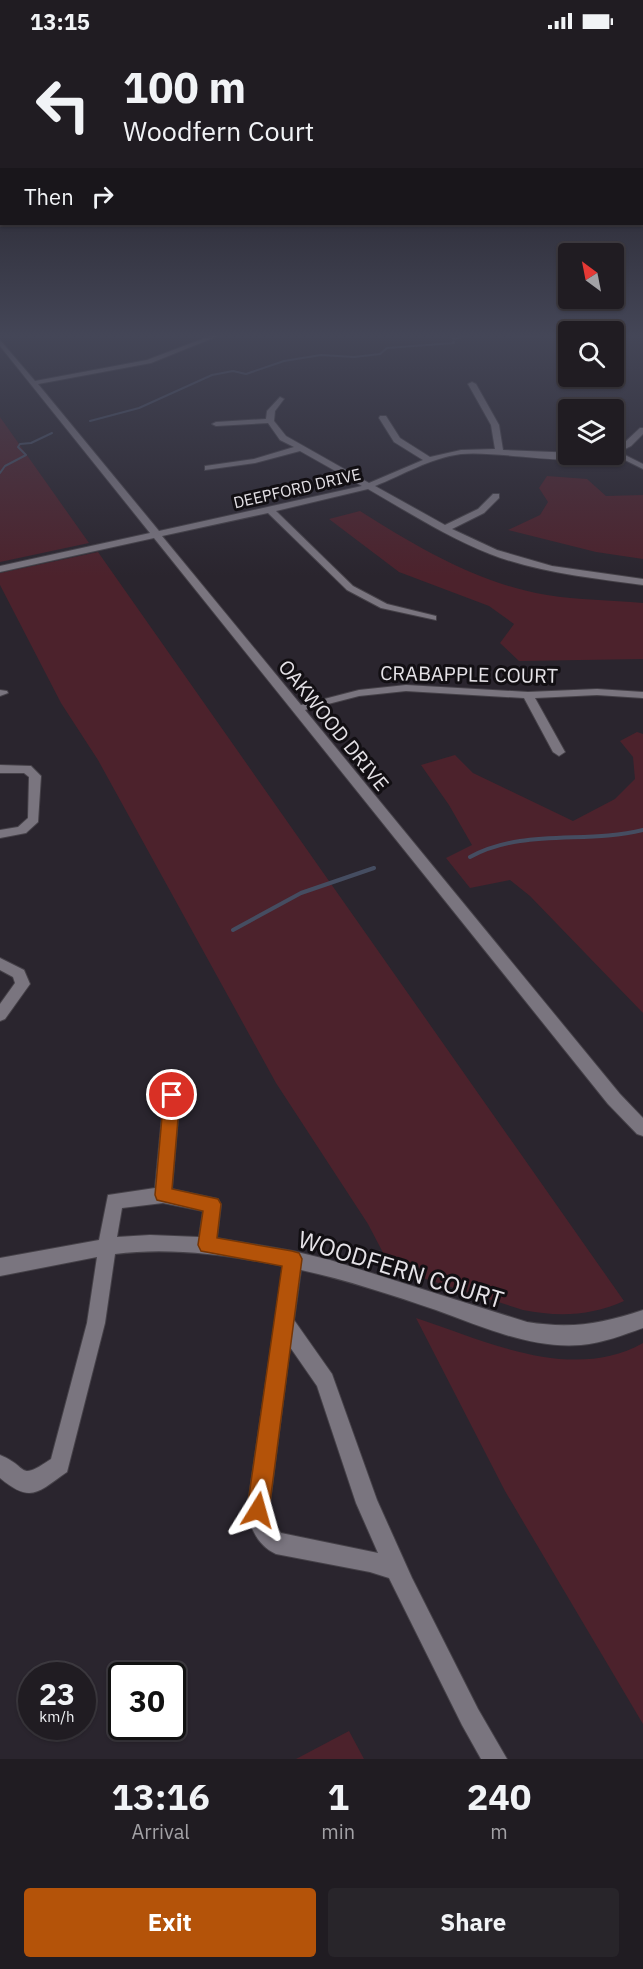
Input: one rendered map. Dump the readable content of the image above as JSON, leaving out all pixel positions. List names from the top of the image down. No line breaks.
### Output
{"streets":{"street":["DEEPFORD DRIVE","CRABAPPLE COURT","OAKWOOD DRIVE","WOODFERN COURT"]},"crossings":[["DEEPFORD DRIVE","OAKWOOD DRIVE"],["CRABAPPLE COURT","OAKWOOD DRIVE"]],"north":"top left","page":{"status":"13:15","turn":["100 m","Woodfern Court"],"then":"Then","speed":"23 km/h","limit":"30","eta":["13:16","Arrival","1","min","240","m"],"buttons":["Exit","Share"]}}
